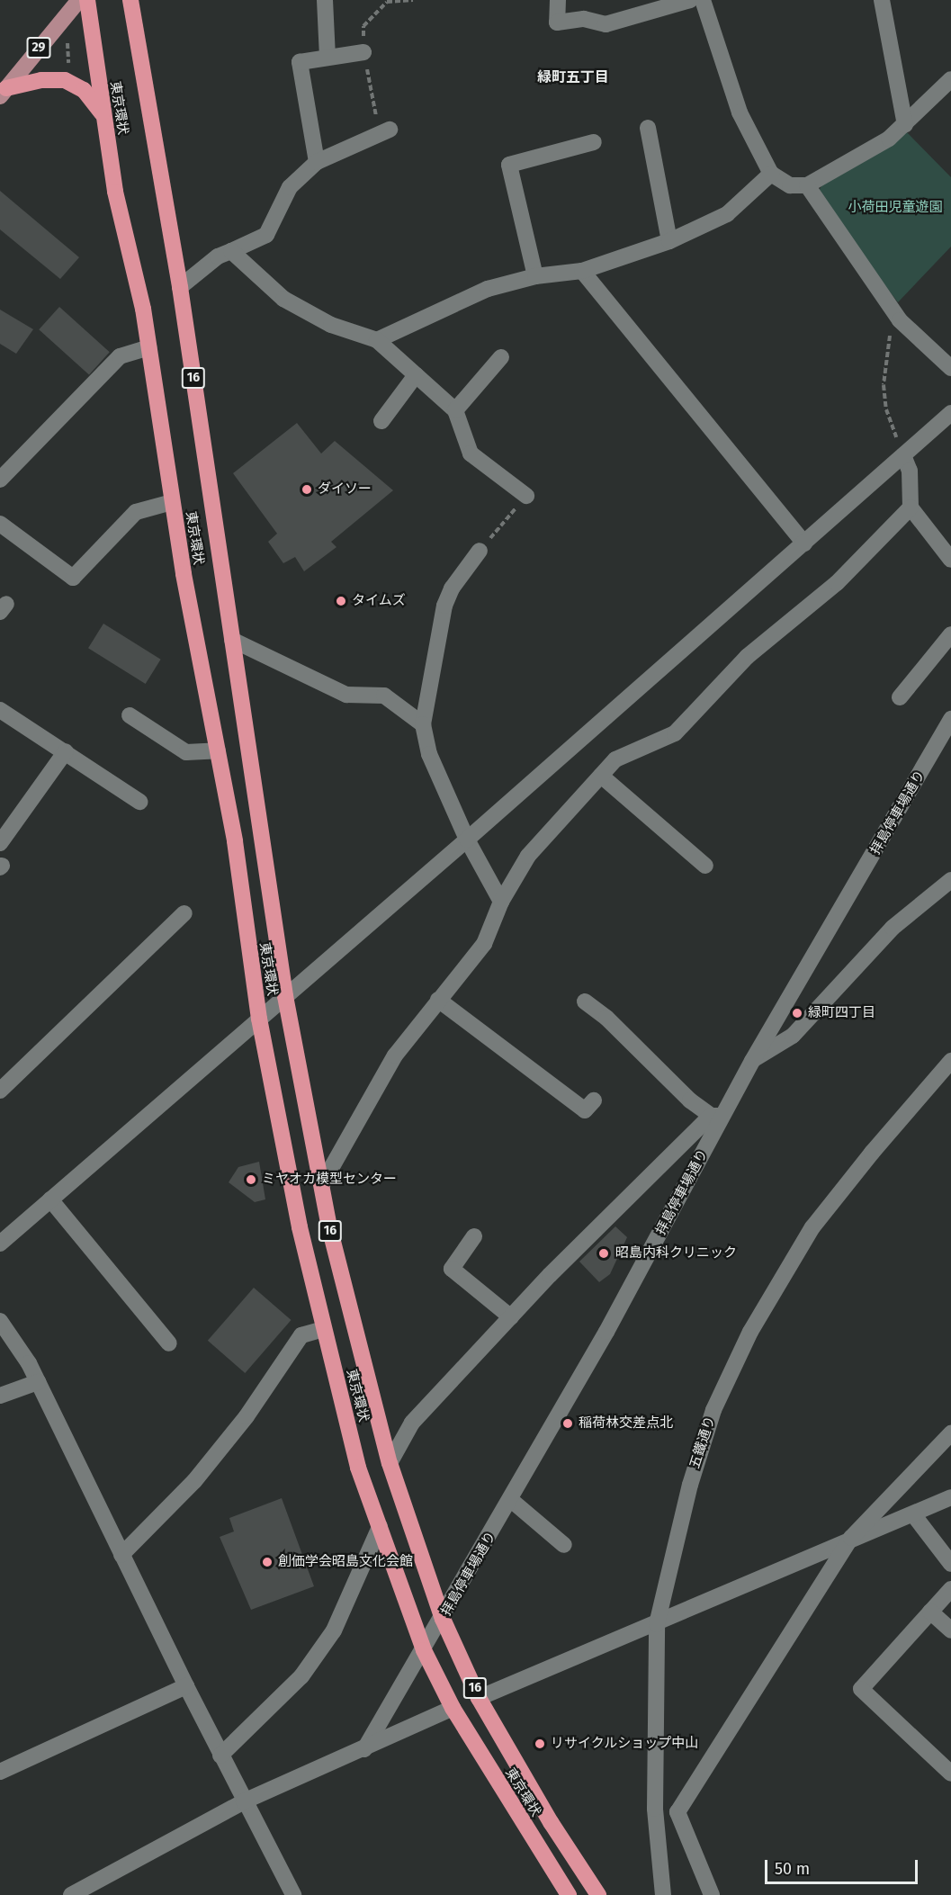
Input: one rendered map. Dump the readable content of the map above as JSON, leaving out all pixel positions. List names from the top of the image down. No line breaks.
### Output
{"streets":{"highway":["東京環状","16"],"main road":["29"],"street":["拝島停車場通り","五鐵通り"]},"crossings":[["東京環状","拝島停車場通り"]],"districts":["緑町五丁目"],"parks":["小荷田児童遊園"],"places":["ダイソー","タイムズ","緑町四丁目","ミヤオカ模型センター","昭島内科クリニック","稲荷林交差点北","創価学会昭島文化会館","リサイクルショップ中山"],"scale_bar":"50 m"}
